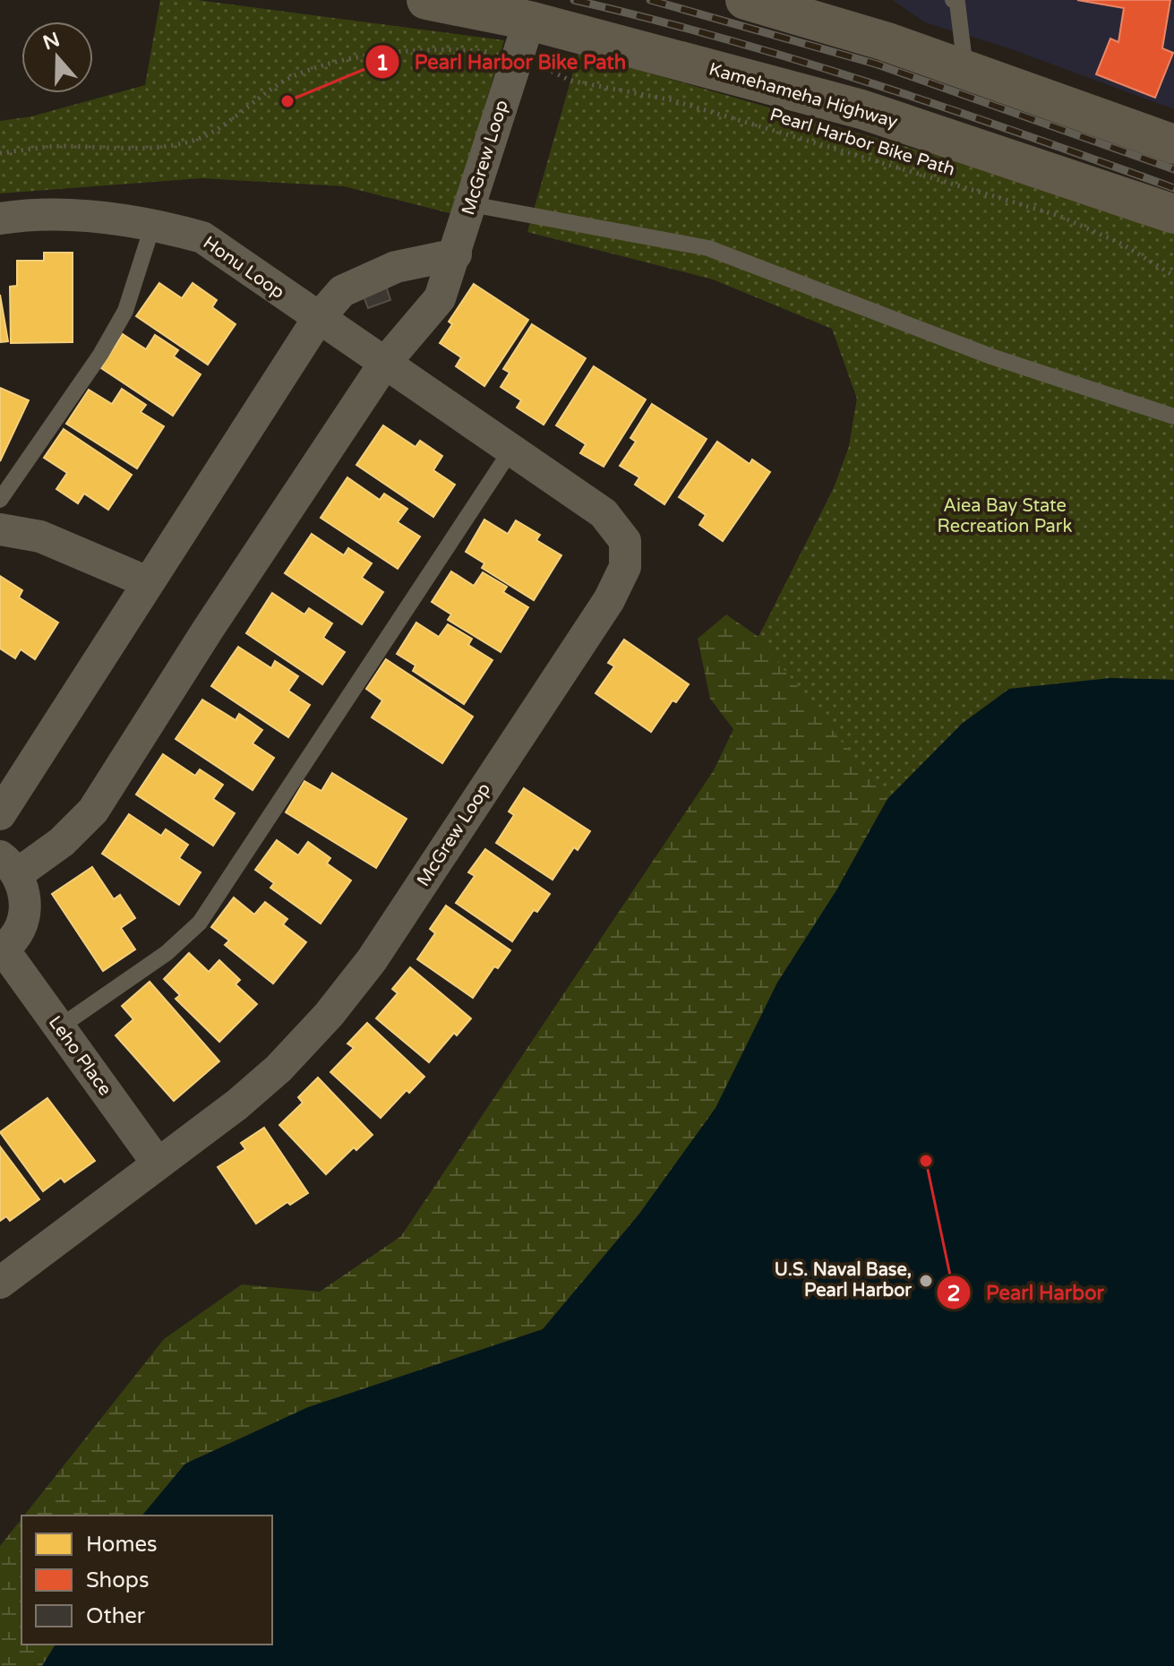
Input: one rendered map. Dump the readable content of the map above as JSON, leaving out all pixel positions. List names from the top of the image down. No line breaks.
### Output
{"streets":{"main road":["Kamehameha Highway"],"street":["McGrew Loop","Honu Loop","Leho Place"],"path":["Pearl Harbor Bike Path"]},"crossings":[["Kamehameha Highway","Pearl Harbor Bike Path"],["Kamehameha Highway","McGrew Loop"],["Pearl Harbor Bike Path","McGrew Loop"],["McGrew Loop","Honu Loop"],["McGrew Loop","Leho Place"]],"parks":["Aiea Bay State Recreation Park"],"places":["Pearl Harbor Bike Path","Pearl Harbor","U.S. Naval Base, Pearl Harbor"],"legend":["Homes","Shops","Other"],"north":"top"}
